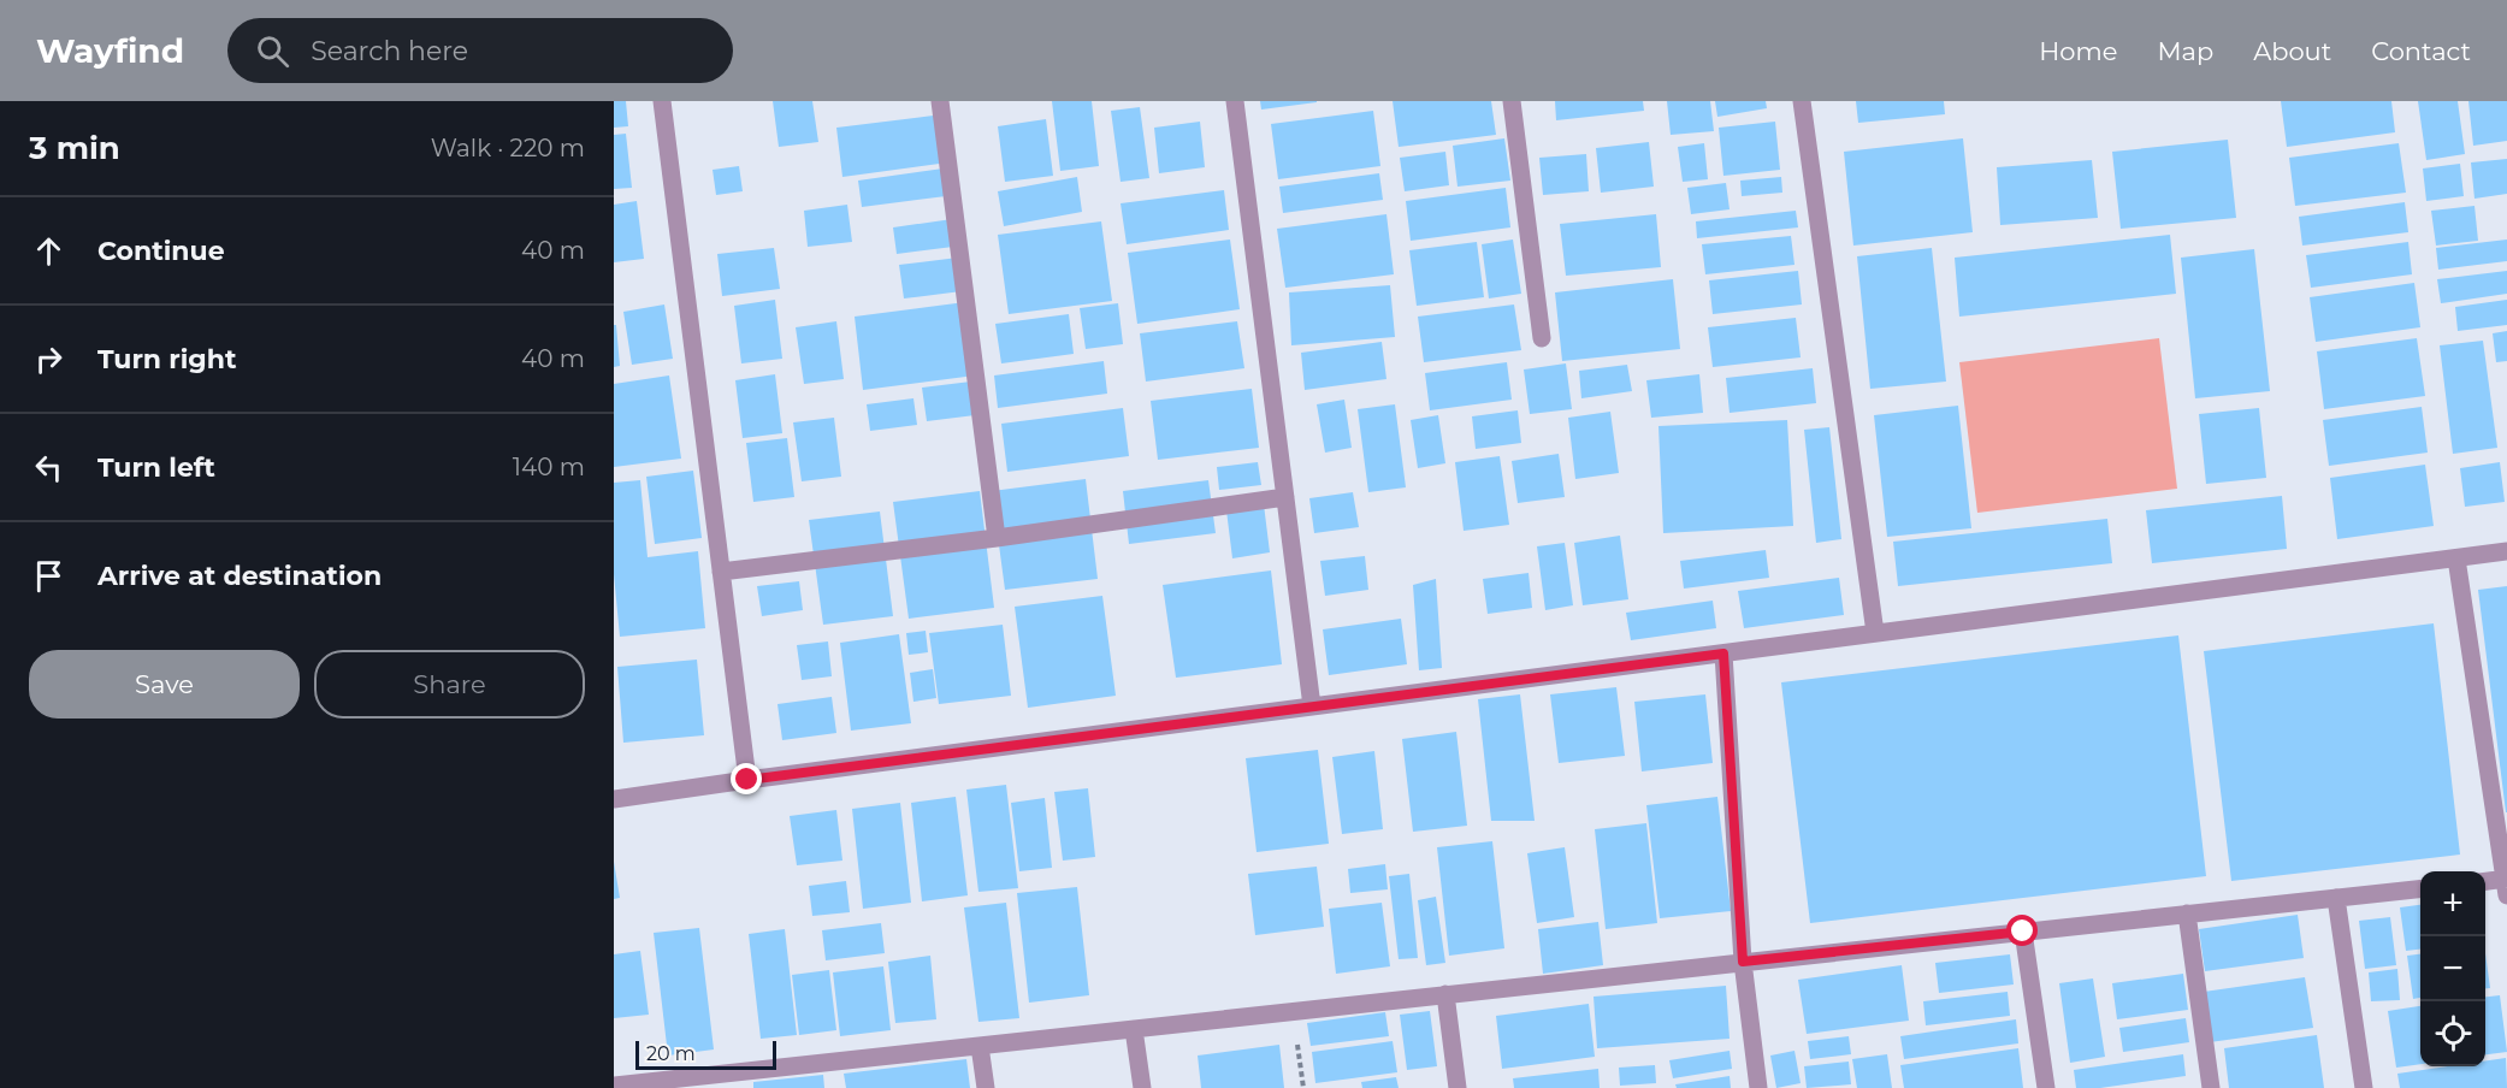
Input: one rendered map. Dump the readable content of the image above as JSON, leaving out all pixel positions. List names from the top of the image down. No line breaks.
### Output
{"scale_bar":"20 m","page":{"header":"Wayfind","search":"Search here","nav":["Home","Map","About","Contact"],"heading":["3 min","Walk · 220 m"],"list":[["Continue","40 m"],["Turn right","40 m"],["Turn left","140 m"],"Arrive at destination"],"buttons":["Save","Share"],"map_buttons":["+","−"],"scale":"20 m"}}
